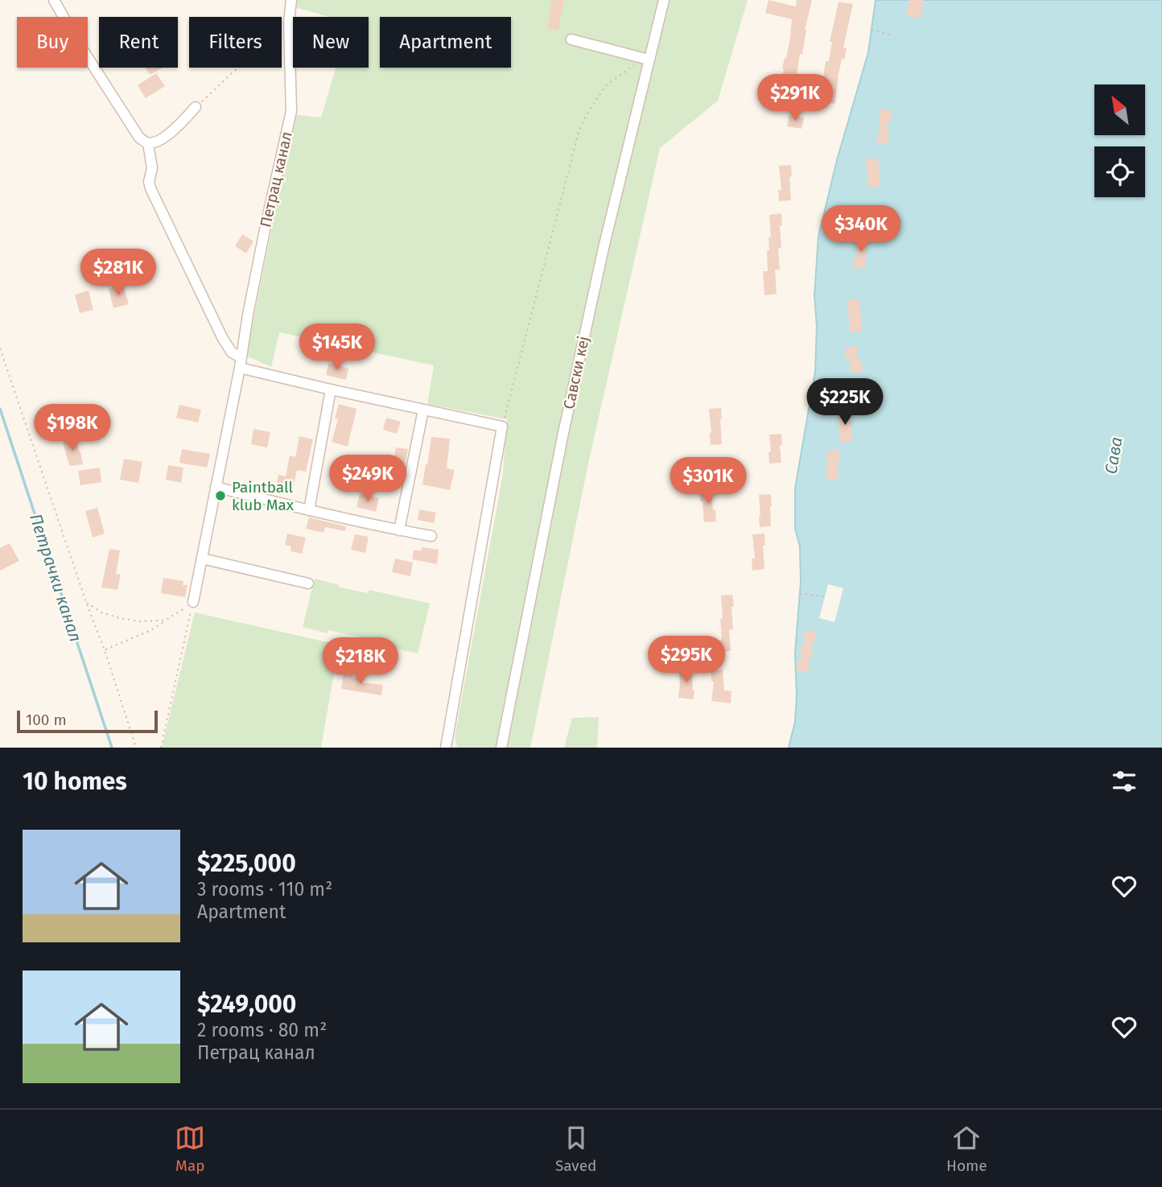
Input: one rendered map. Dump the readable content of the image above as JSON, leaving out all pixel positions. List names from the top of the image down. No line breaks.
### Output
{"streets":{"street":["Петрац канал","Савски кеј"]},"water":["Сава","Петрачки канал"],"places":["Paintball klub Max"],"scale_bar":"100 m","north":"top left","page":{"chip":["Buy","Rent","Filters","New","Apartment"],"price":["$291K","$340K","$281K","$145K","$225K","$198K","$249K","$301K","$295K","$218K"],"scale":"100 m","heading":"10 homes","list":[{"name":"$225,000","note":"3 rooms · 110 m² · Apartment"},{"name":"$249,000","note":"2 rooms · 80 m² · Петрац канал"}],"tabs":["Map","Saved","Home"]}}
